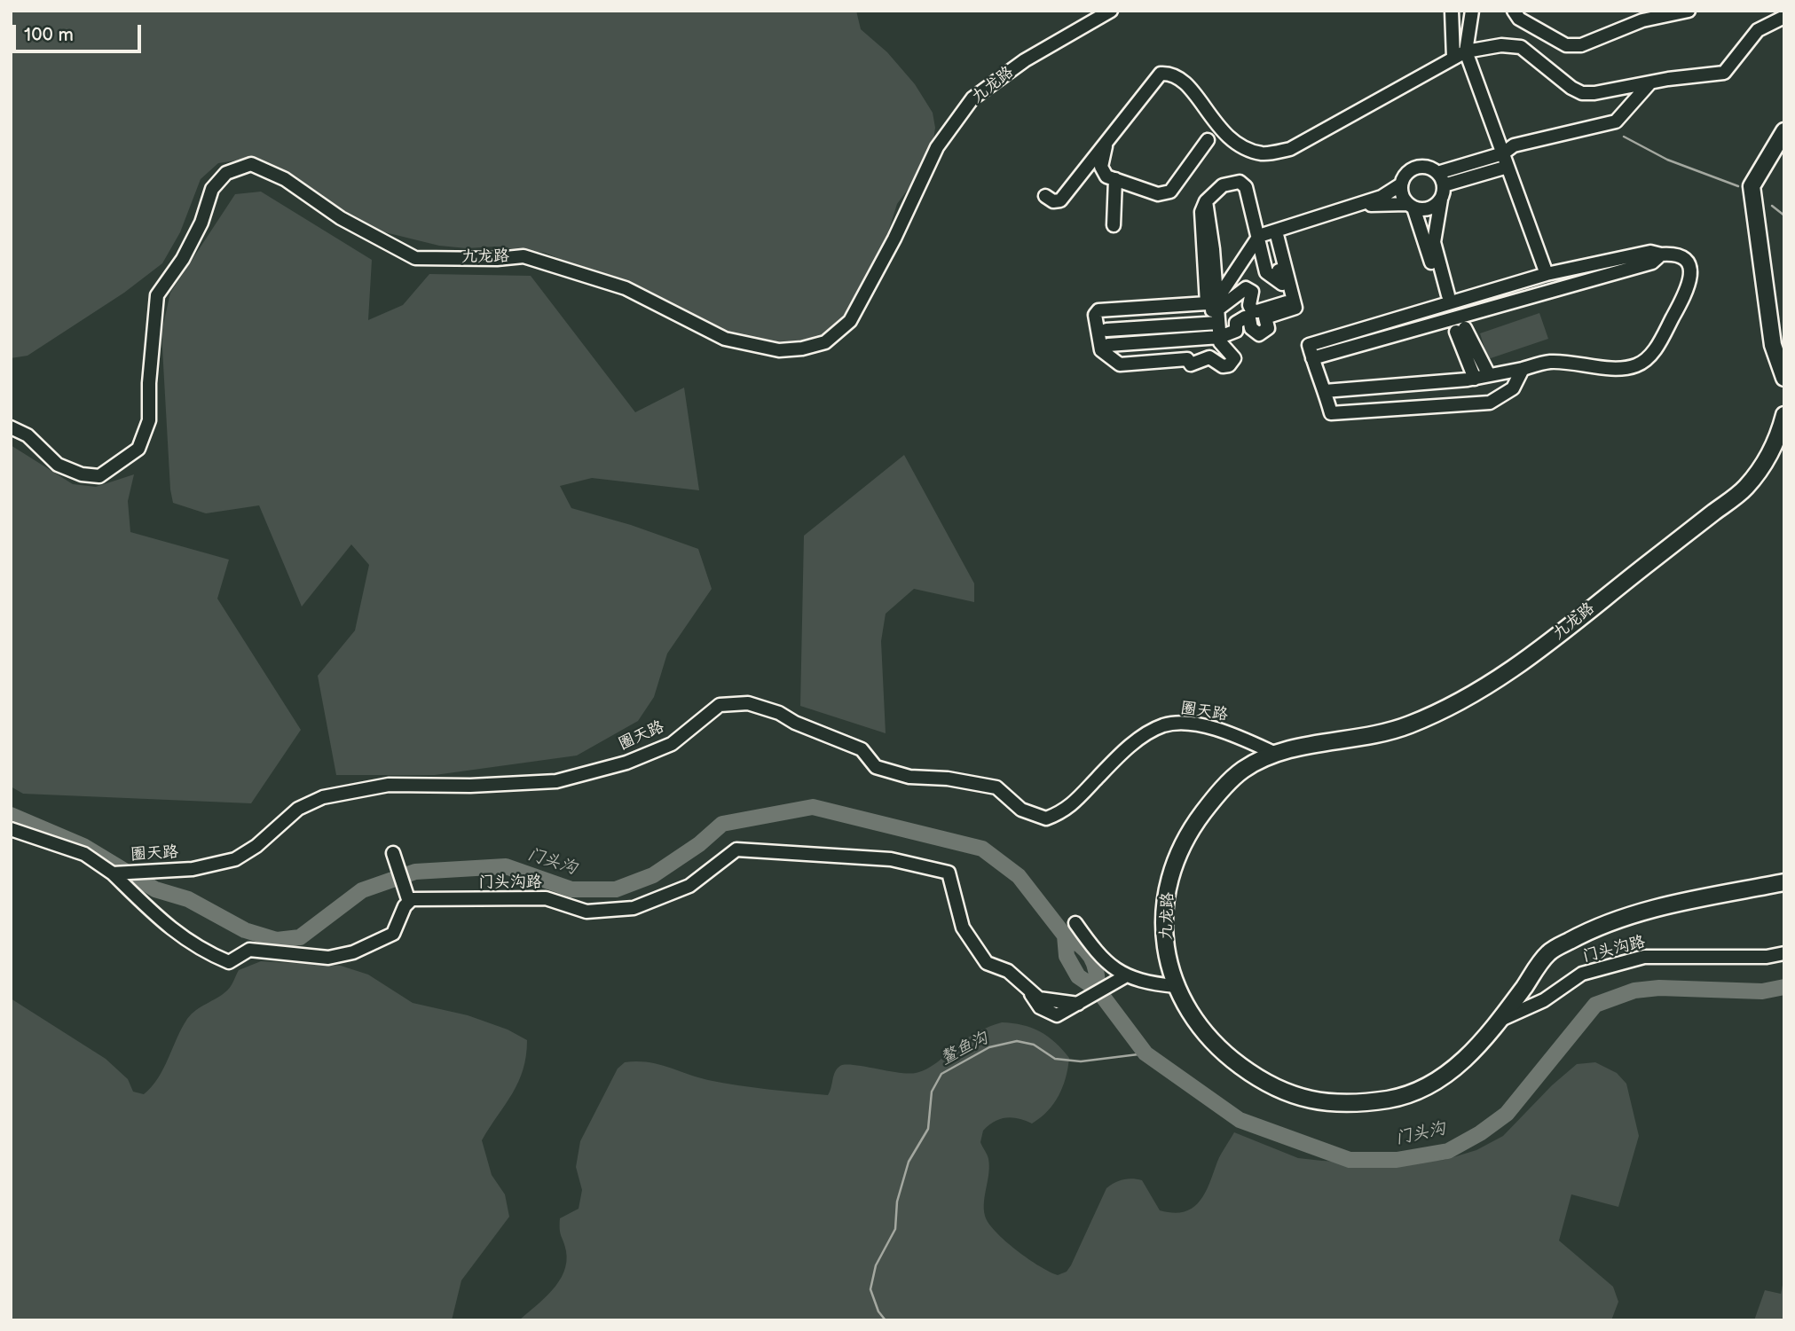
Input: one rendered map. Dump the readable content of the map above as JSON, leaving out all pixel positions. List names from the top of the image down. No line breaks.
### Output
{"streets":{"main road":["九龙路"],"street":["圈天路","门头沟路"]},"crossings":[["九龙路","圈天路"],["九龙路","门头沟路"]],"water":["门头沟","鳌鱼沟"],"scale_bar":"100 m"}
